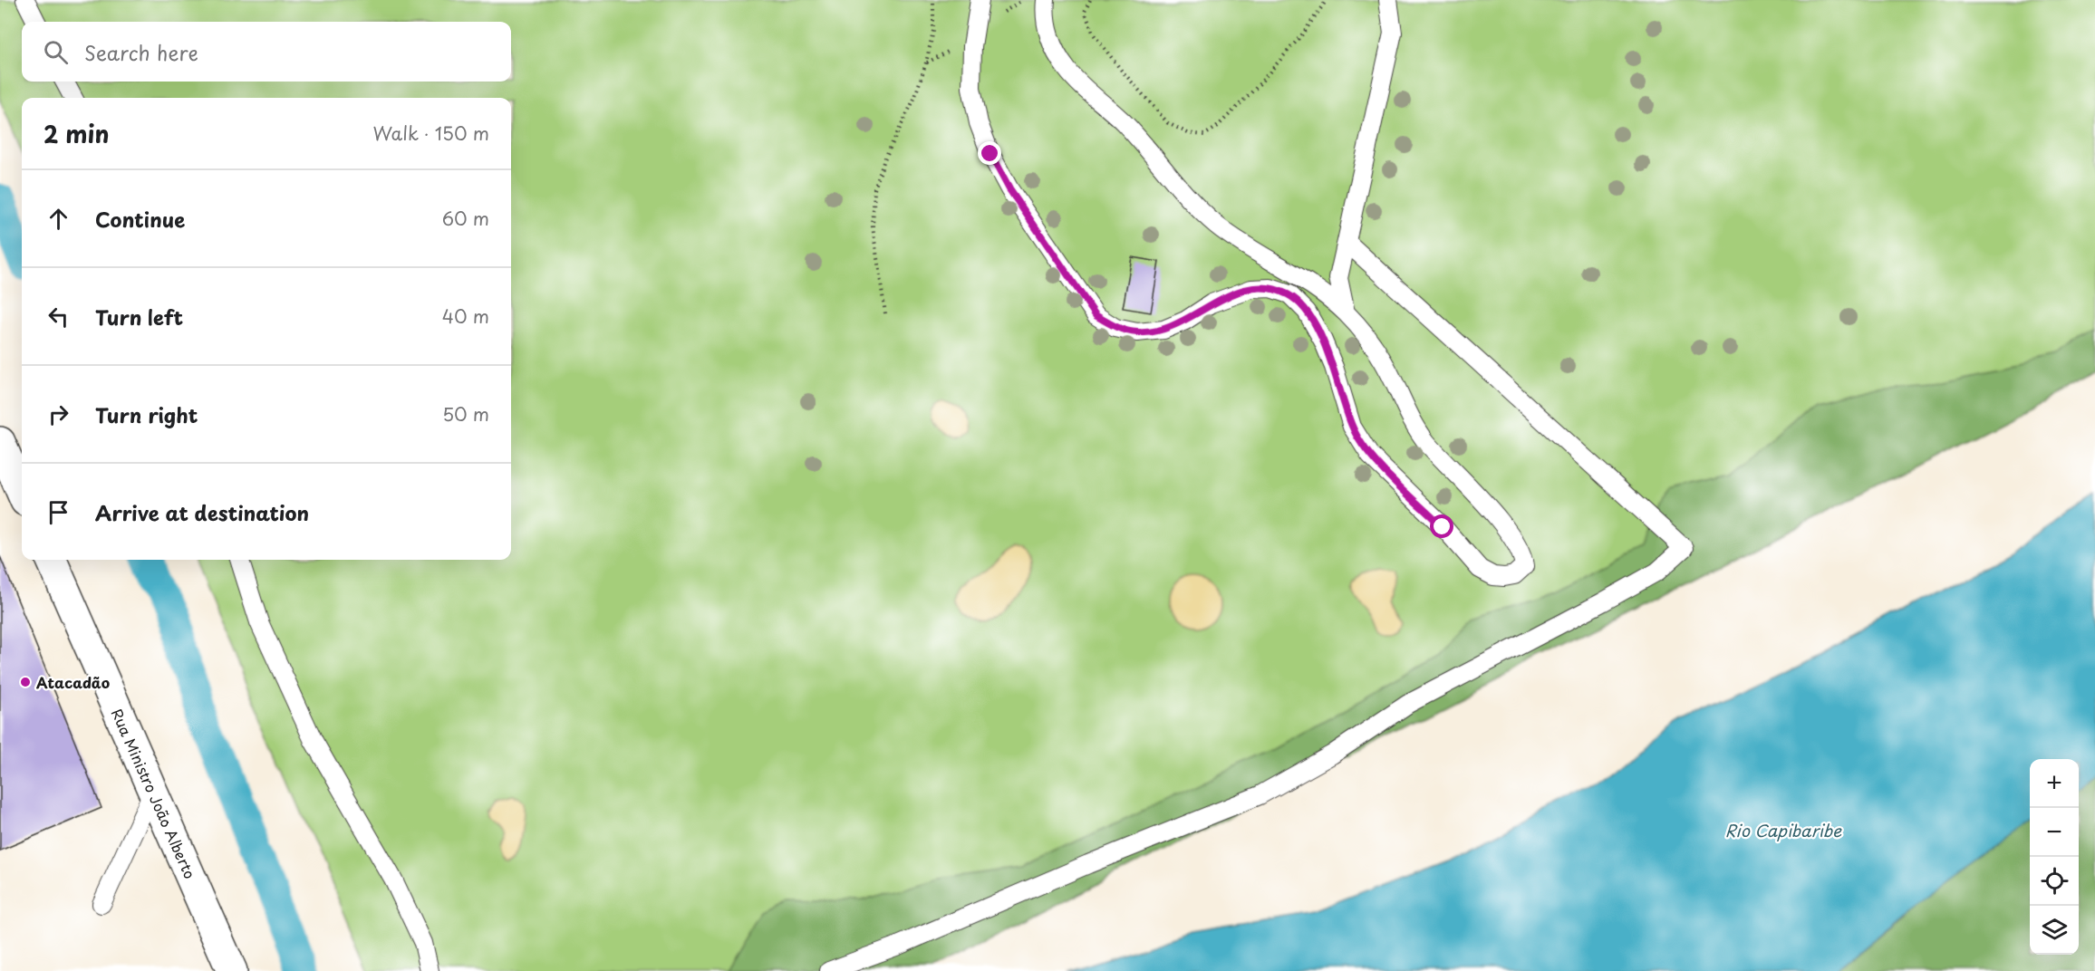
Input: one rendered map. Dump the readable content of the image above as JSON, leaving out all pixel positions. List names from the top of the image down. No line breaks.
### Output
{"streets":{"street":["Rua Ministro João Alberto"]},"water":["Rio Capibaribe"],"places":["Atacadão"],"page":{"search":"Search here","heading":["2 min","Walk · 150 m"],"list":[["Continue","60 m"],["Turn left","40 m"],["Turn right","50 m"],"Arrive at destination"],"map_buttons":["+","−"]}}
